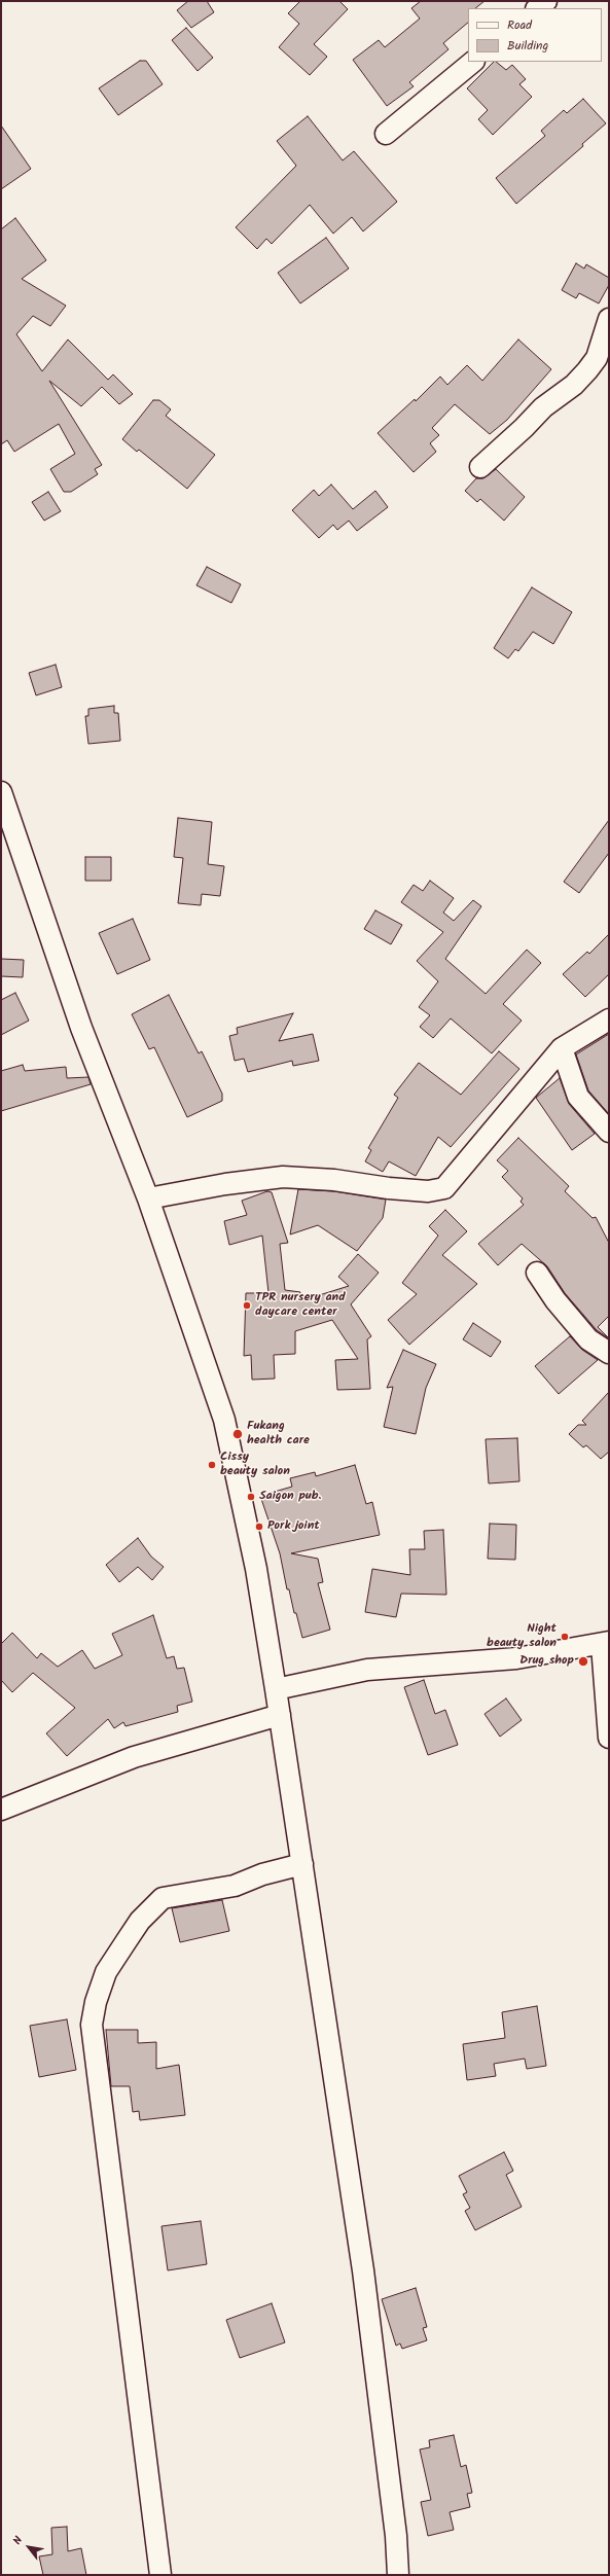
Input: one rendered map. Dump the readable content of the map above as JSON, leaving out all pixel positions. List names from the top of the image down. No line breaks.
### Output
{"places":["TPR nursery and daycare center","Fukang health care","Cissy beauty salon","Saigon pub.","Pork joint","Night beauty salon","Drug shop"],"legend":["Road","Building"],"north":"top left"}
